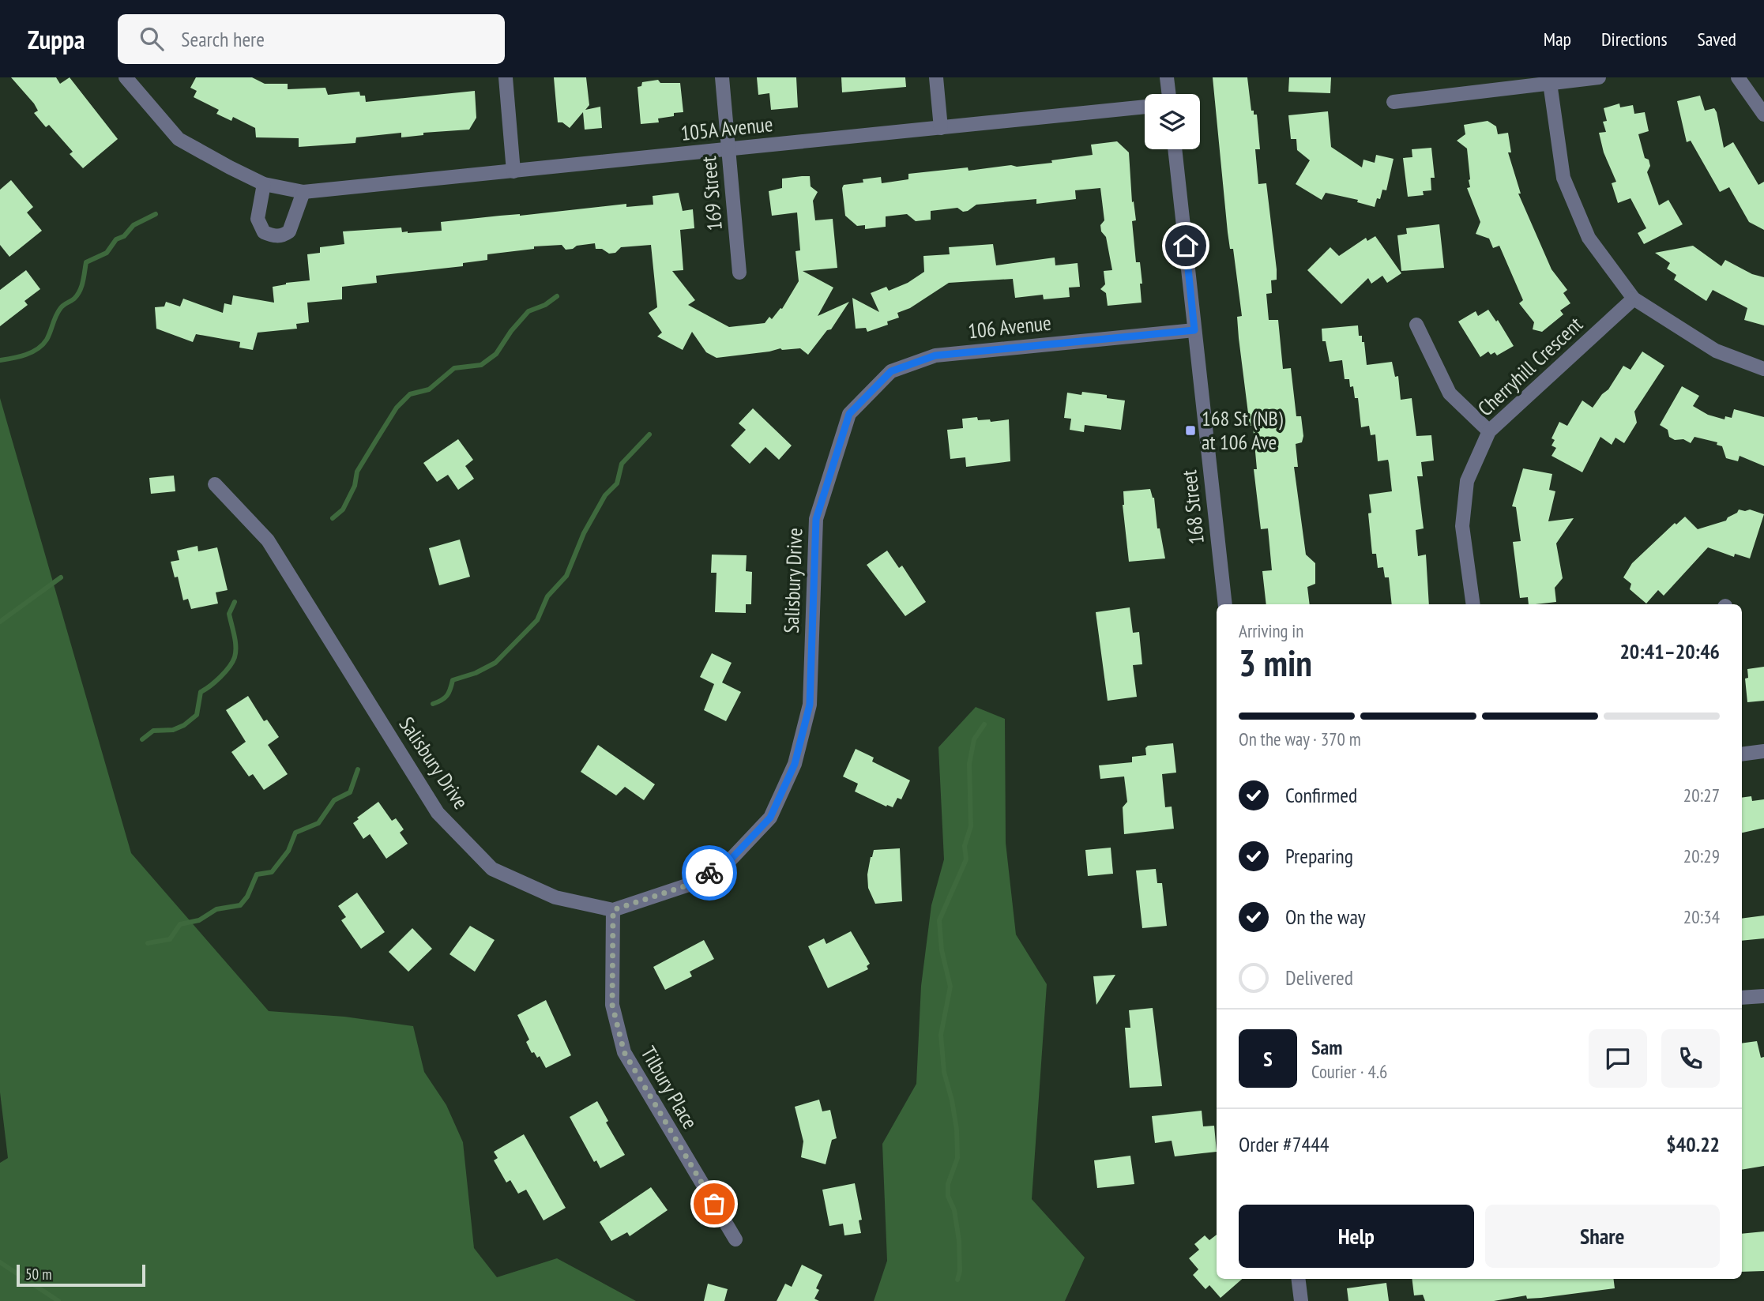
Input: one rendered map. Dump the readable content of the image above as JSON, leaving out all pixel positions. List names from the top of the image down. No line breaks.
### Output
{"streets":{"street":["105A Avenue","169 Street","106 Avenue","Cherryhill Crescent","168 Street","Salisbury Drive","Tilbury Place"]},"crossings":[["105A Avenue","169 Street"],["106 Avenue","168 Street"],["106 Avenue","Salisbury Drive"],["Salisbury Drive","Tilbury Place"]],"places":{"transit":["168 St (NB) at 106 Ave"]},"scale_bar":"50 m","page":{"header":"Zuppa","search":"Search here","nav":["Map","Directions","Saved"],"heading":["3 min","Arriving in","20:41–20:46"],"panel":["Sam","Courier · 4.6","Order #7444","$40.22"],"bar":"On the way · 370 m","list":[["Confirmed","20:27"],["Preparing","20:29"],["On the way","20:34"],"Delivered"],"round":"S","buttons":["Help","Share"],"scale":"50 m"}}
